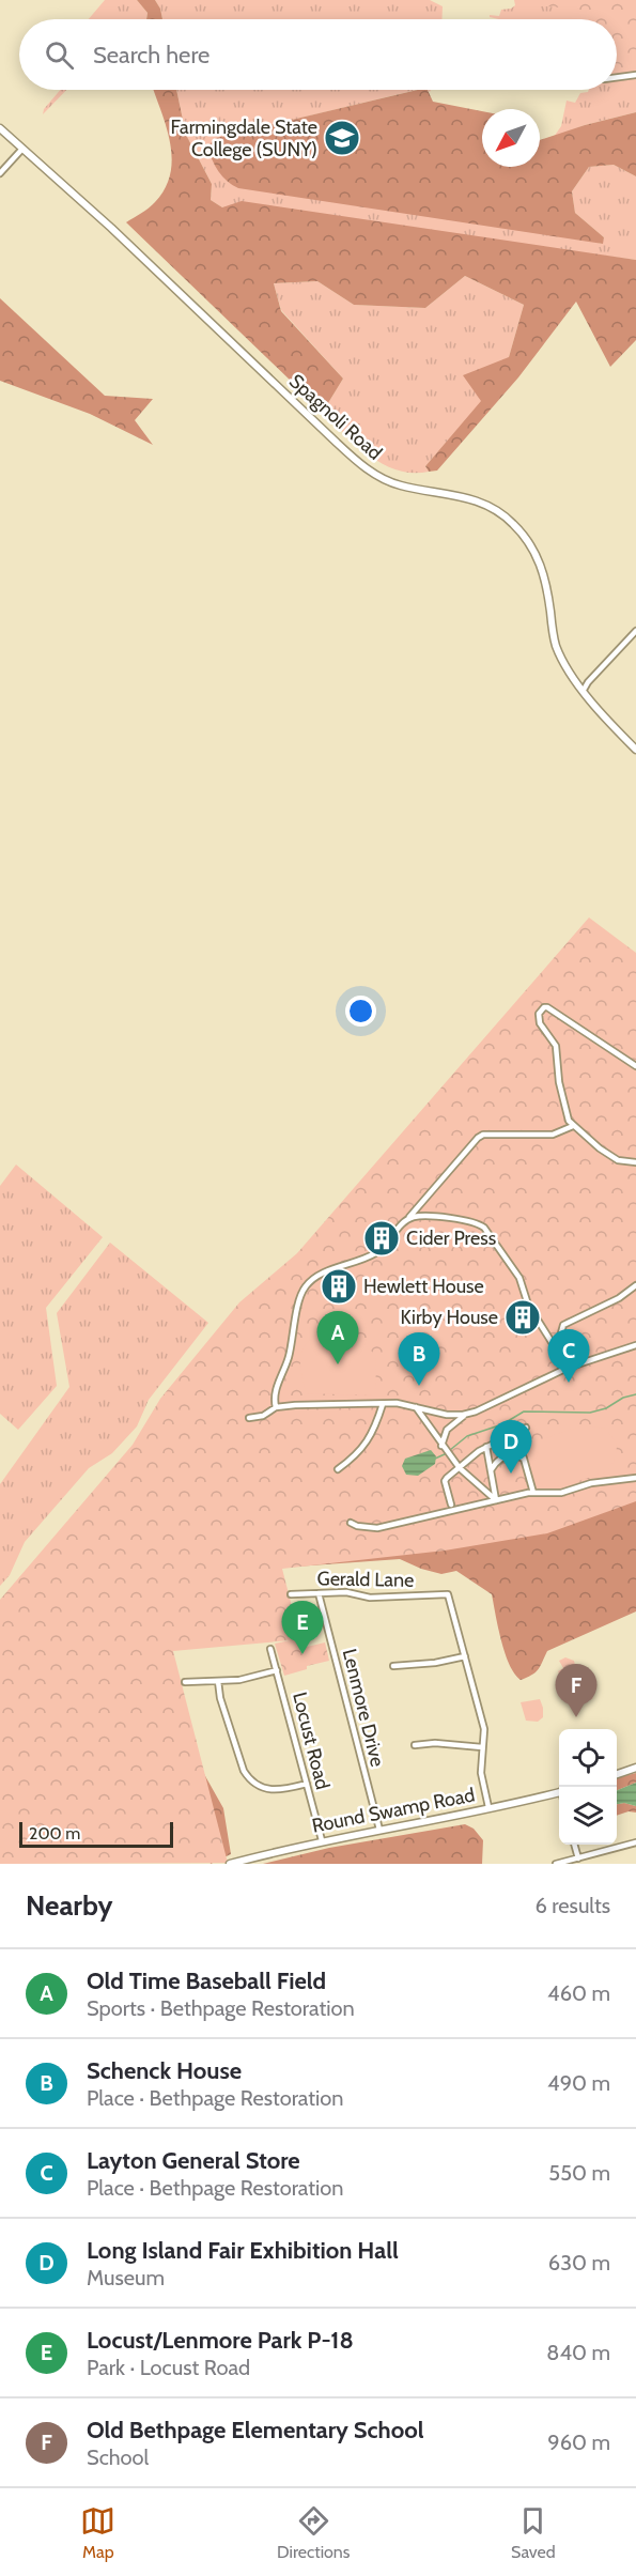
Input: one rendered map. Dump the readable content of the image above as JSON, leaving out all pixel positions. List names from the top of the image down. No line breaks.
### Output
{"streets":{"main road":["Spagnoli Road","Round Swamp Road"],"street":["Gerald Lane","Lenmore Drive","Locust Road"]},"crossings":[["Gerald Lane","Lenmore Drive"],["Lenmore Drive","Round Swamp Road"],["Locust Road","Round Swamp Road"]],"places":{"school or university":["Farmingdale State College (SUNY)"],"building":["Cider Press","Hewlett House","Kirby House"]},"scale_bar":"200 m","north":"bottom left","page":{"search":"Search here","pins":["A","C","B","D","E","F"],"scale":"200 m","heading":["Nearby","6 results"],"list":[{"mark":"A","name":"Old Time Baseball Field","note":"Sports · Bethpage Restoration","value":"460 m"},{"mark":"B","name":"Schenck House","note":"Place · Bethpage Restoration","value":"490 m"},{"mark":"C","name":"Layton General Store","note":"Place · Bethpage Restoration","value":"550 m"},{"mark":"D","name":"Long Island Fair Exhibition Hall","note":"Museum","value":"630 m"},{"mark":"E","name":"Locust/Lenmore Park P-18","note":"Park · Locust Road","value":"840 m"},{"mark":"F","name":"Old Bethpage Elementary School","note":"School","value":"960 m"}],"nav":["Map","Directions","Saved"]}}
